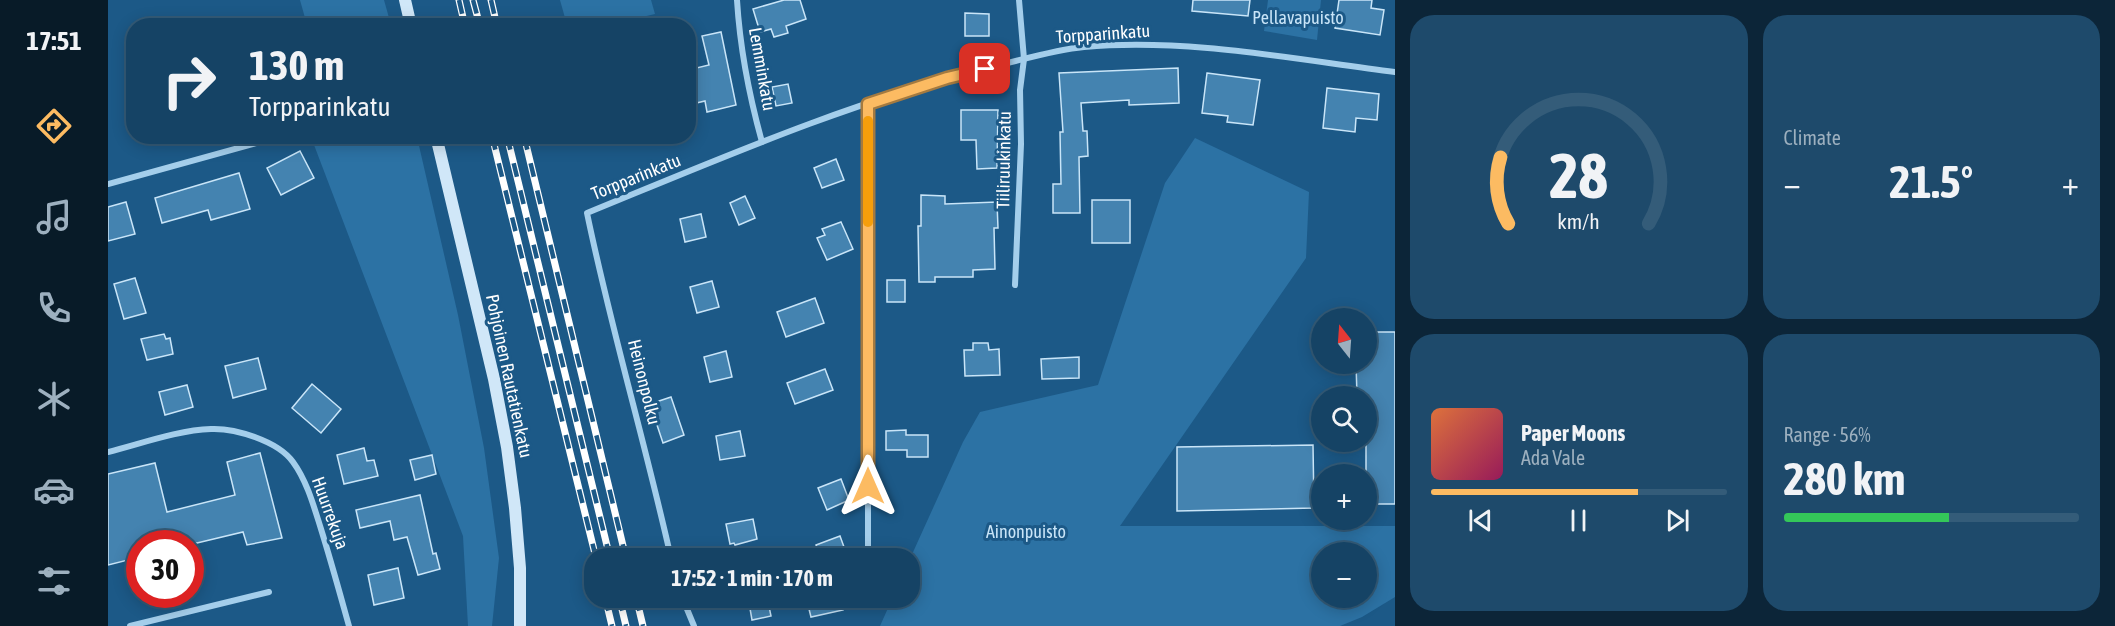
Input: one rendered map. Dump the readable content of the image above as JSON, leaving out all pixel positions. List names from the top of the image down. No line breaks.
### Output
{"streets":{"street":["Torpparinkatu","Lemminkatu","Tiiliruukinkatu","Pohjoinen Rautatienkatu","Heinonpolku","Huurrekuja"]},"crossings":[["Torpparinkatu","Lemminkatu"],["Torpparinkatu","Tiiliruukinkatu"],["Torpparinkatu","Heinonpolku"]],"parks":["Pellavapuisto","Ainonpuisto"],"north":"top","page":{"tabs":"17:51","tile":["Climate",["Range · 56%","280 km"]],"turn":["130 m","Torpparinkatu"],"heat":["−","21.5°","+"],"map_buttons":["+","−"],"song":["Paper Moons","Ada Vale"],"limit":"30","trip":"17:52 · 1 min · 170 m","gauge":["28","km/h"]}}
